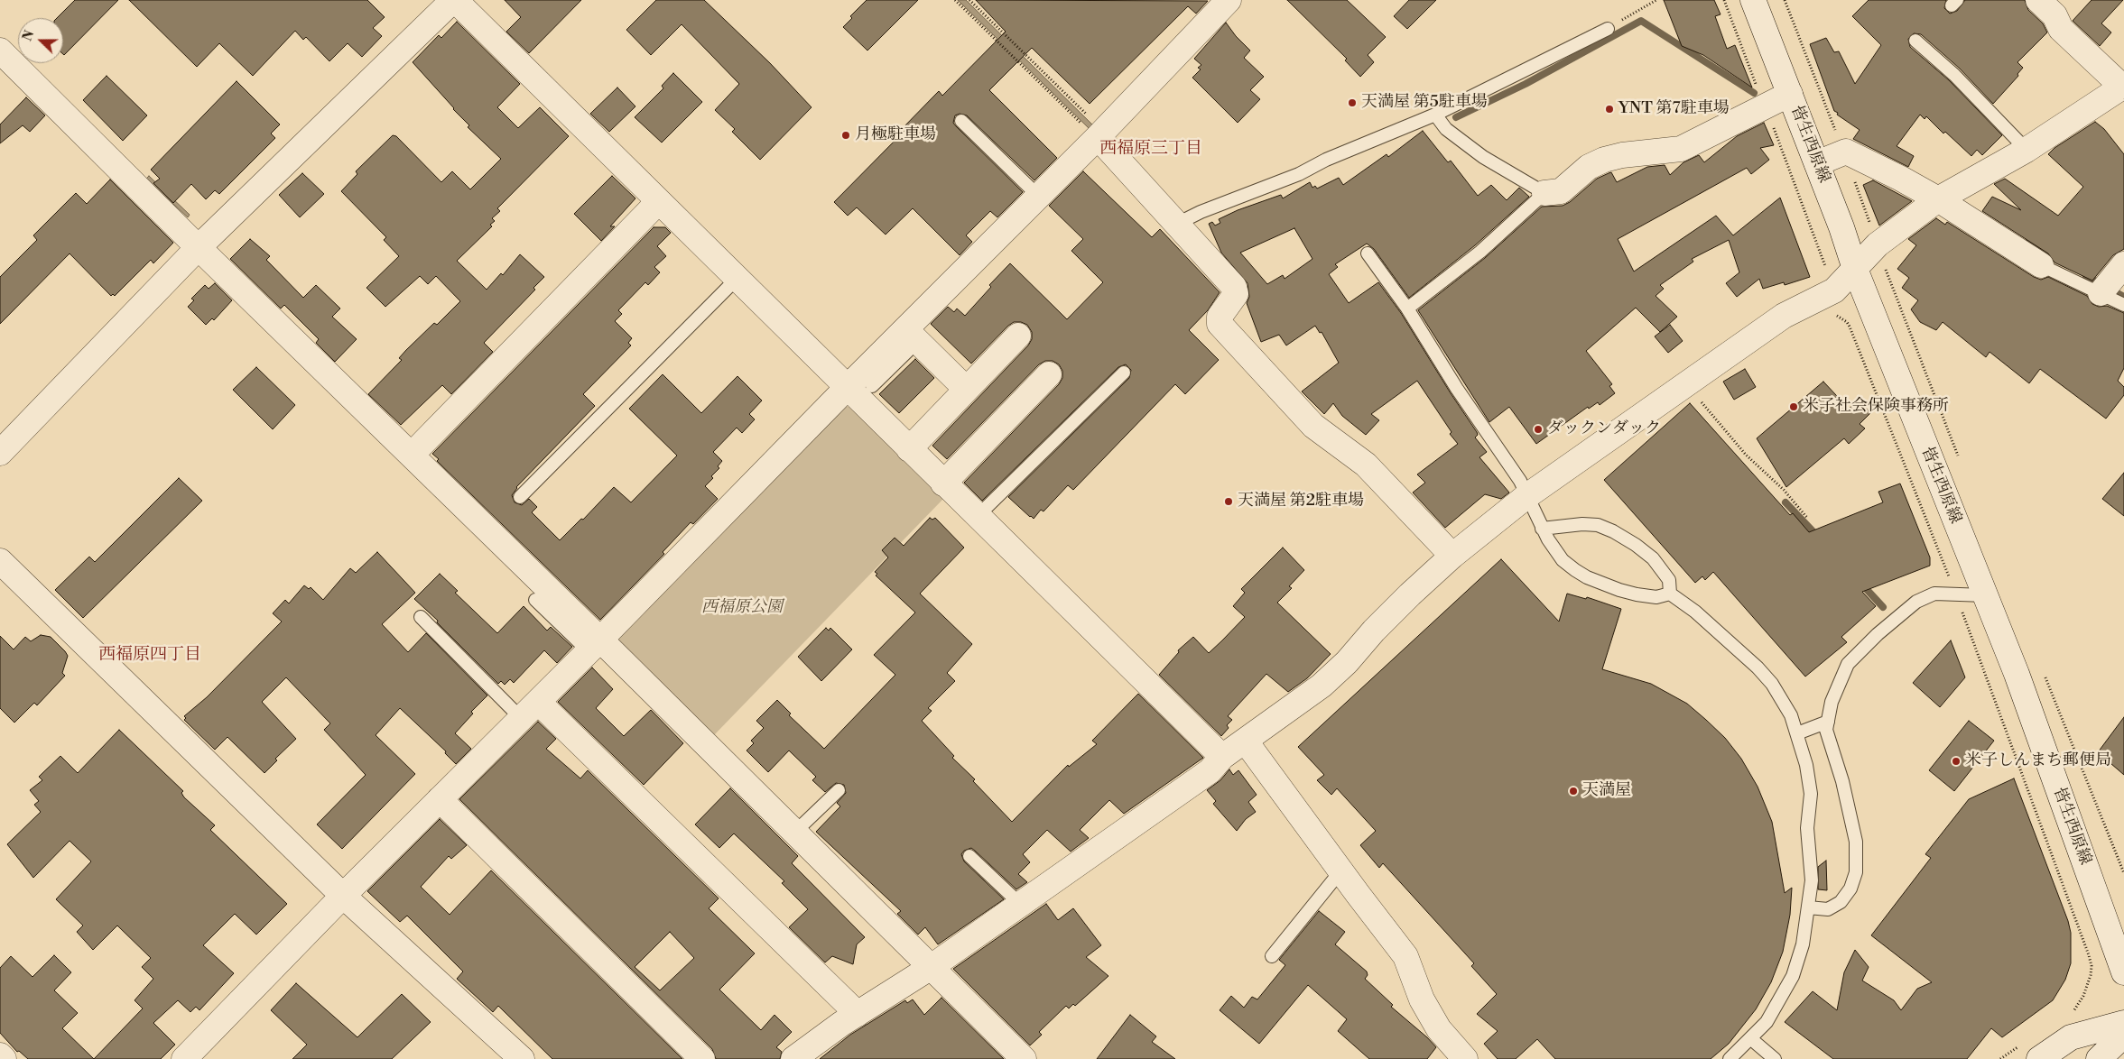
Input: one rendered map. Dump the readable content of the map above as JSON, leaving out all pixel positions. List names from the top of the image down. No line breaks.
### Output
{"streets":{"street":["皆生西原線"]},"districts":["西福原三丁目","西福原四丁目"],"parks":["西福原公園"],"places":["天満屋 第5駐車場","YNT 第7駐車場","月極駐車場","米子社会保険事務所","ダックンダック","天満屋 第2駐車場","米子しんまち郵便局","天満屋"],"north":"left"}
